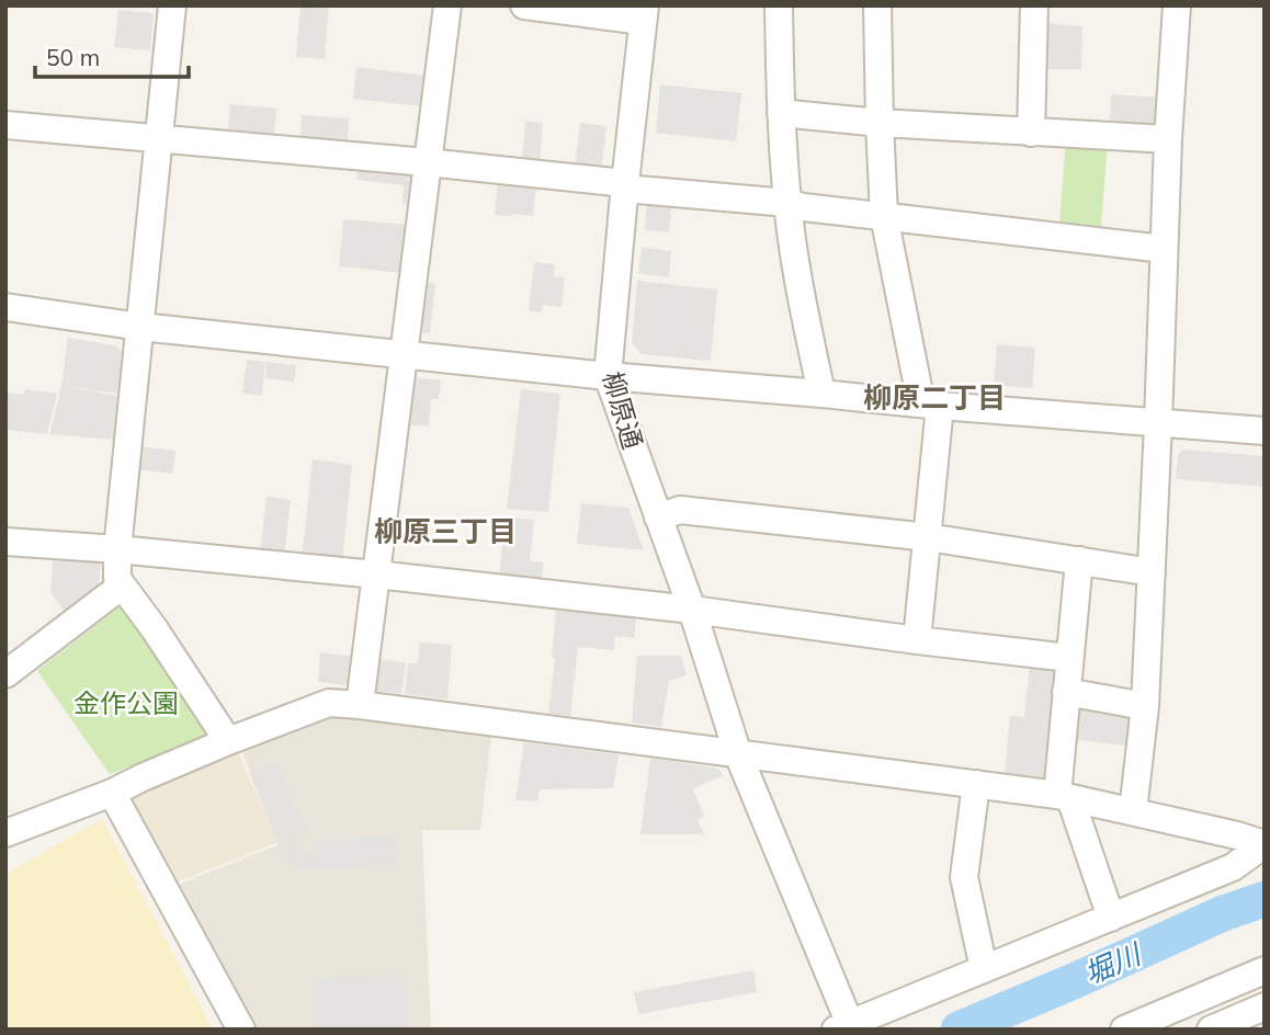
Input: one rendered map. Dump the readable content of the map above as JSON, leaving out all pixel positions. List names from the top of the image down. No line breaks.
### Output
{"streets":{"street":["柳原通"]},"districts":["柳原二丁目","柳原三丁目"],"water":["堀川"],"parks":["金作公園"],"scale_bar":"50 m"}
